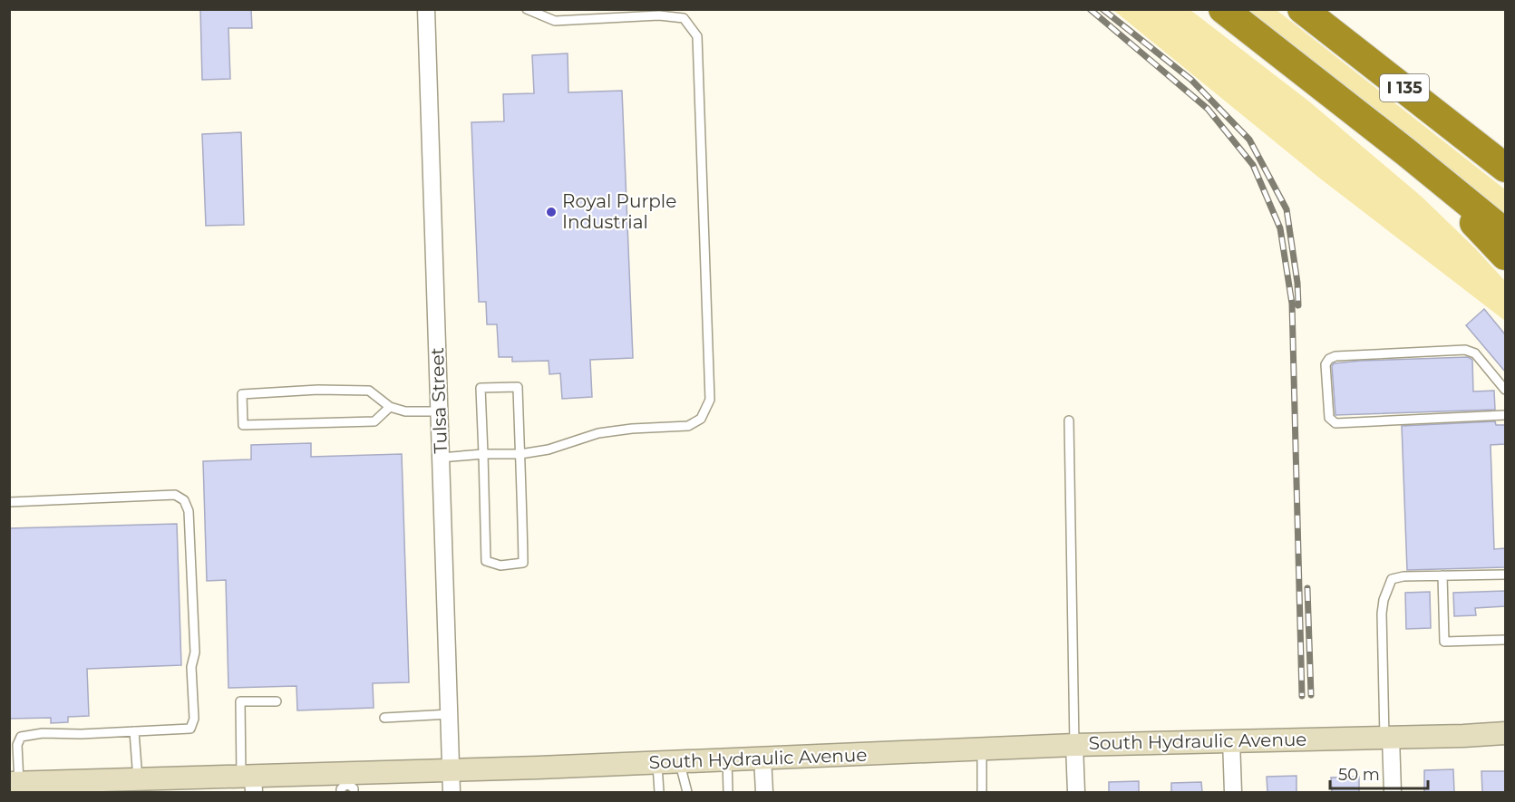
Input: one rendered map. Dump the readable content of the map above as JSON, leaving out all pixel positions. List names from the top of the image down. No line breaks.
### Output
{"streets":{"highway":["I 135"],"street":["Tulsa Street","South Hydraulic Avenue"]},"crossings":[["Tulsa Street","South Hydraulic Avenue"]],"places":["Royal Purple Industrial"],"scale_bar":"50 m"}
